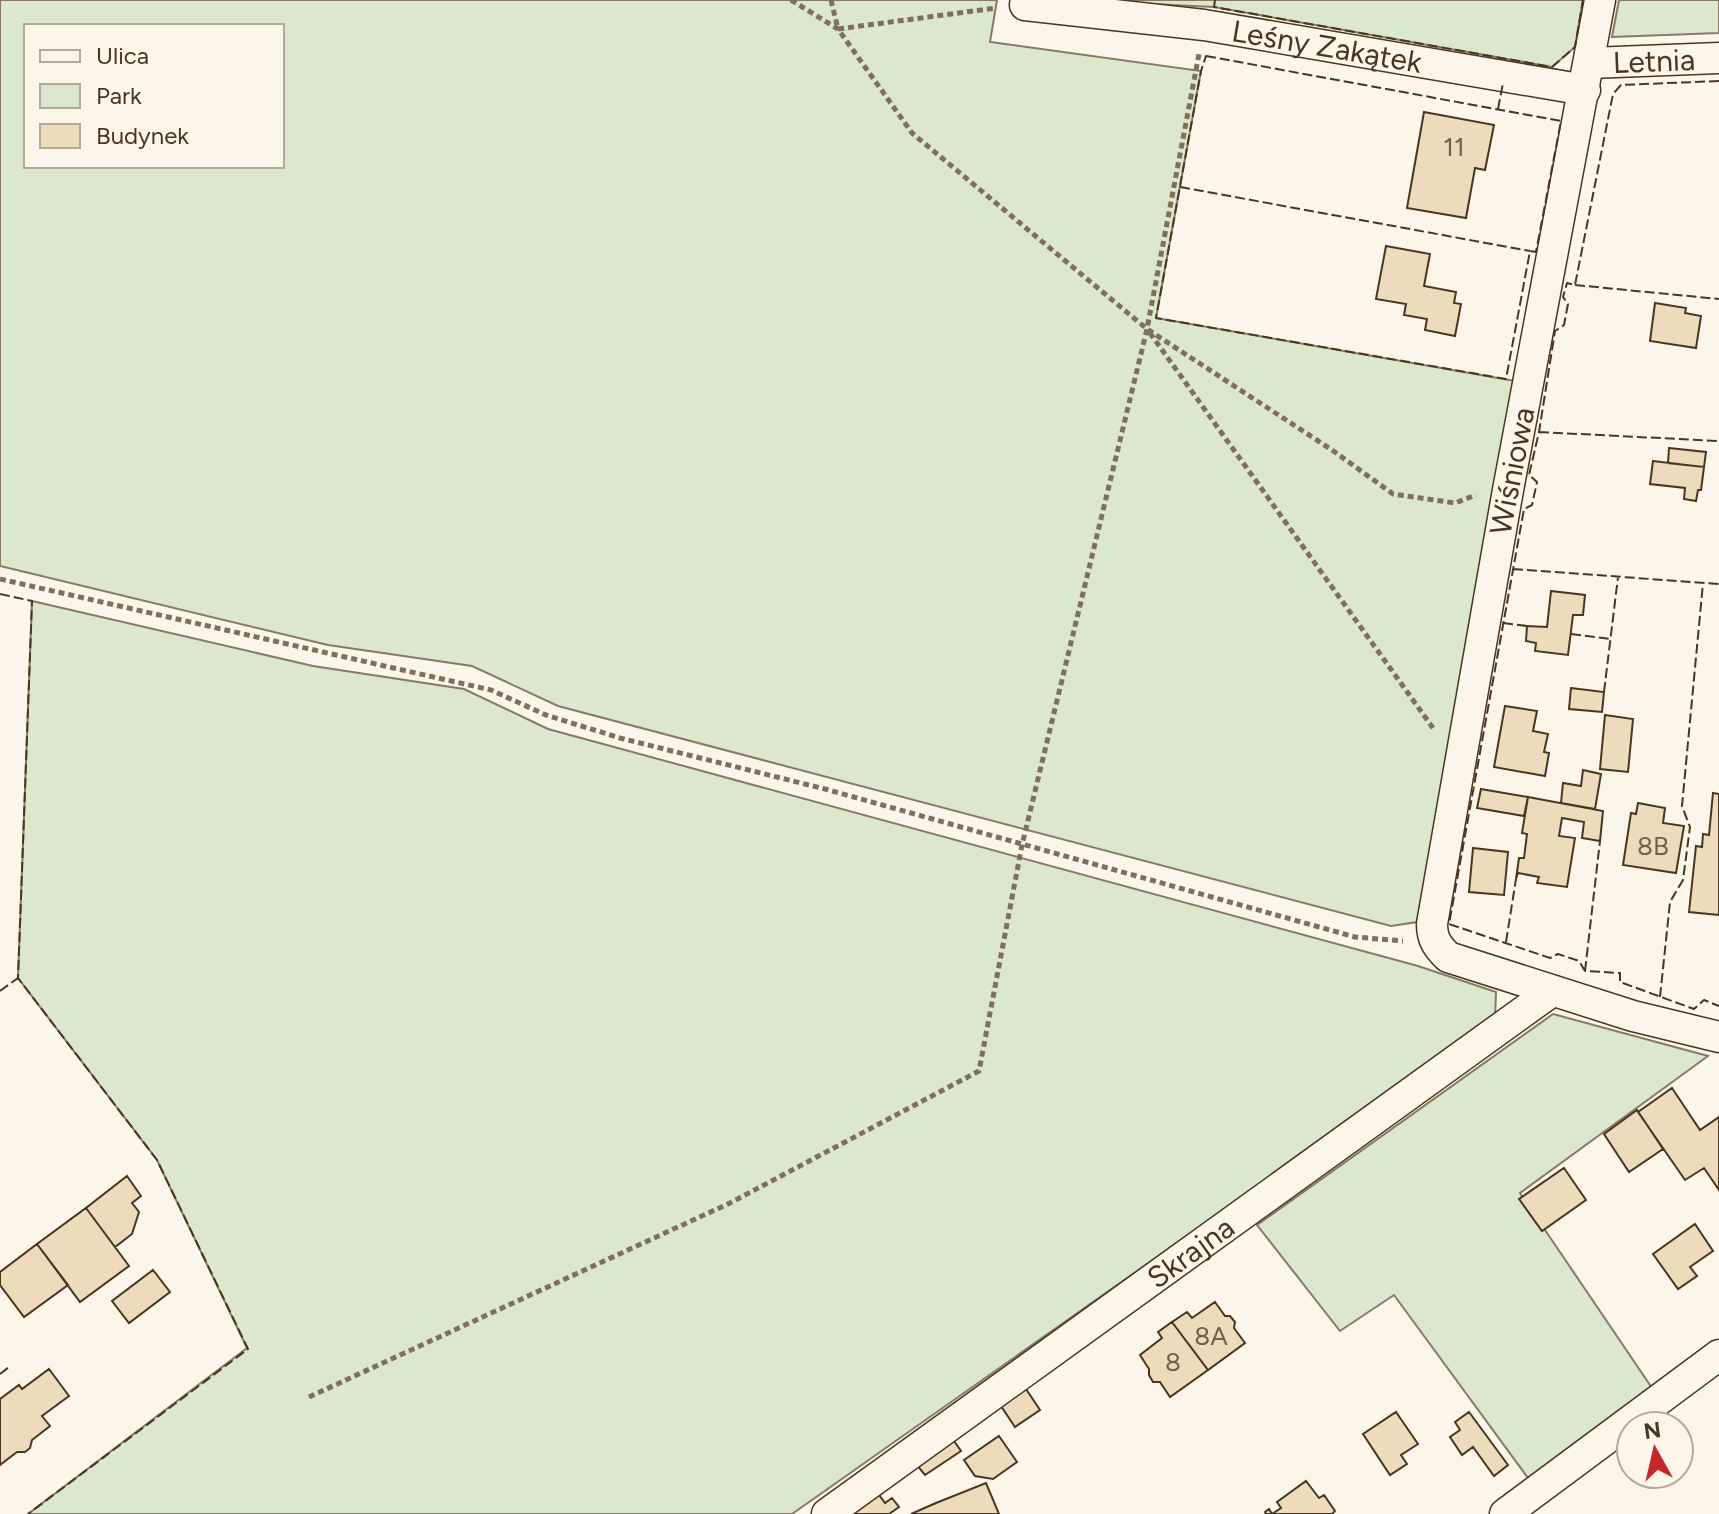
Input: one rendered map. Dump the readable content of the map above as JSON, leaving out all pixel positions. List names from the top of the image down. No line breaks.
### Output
{"streets":{"street":["Leśny Zakątek","Letnia","Wiśniowa","Skrajna"]},"crossings":[["Leśny Zakątek","Letnia"],["Leśny Zakątek","Wiśniowa"],["Letnia","Wiśniowa"]],"house_numbers":["11","8B","8A","8"],"legend":["Ulica","Park","Budynek"],"north":"top"}
